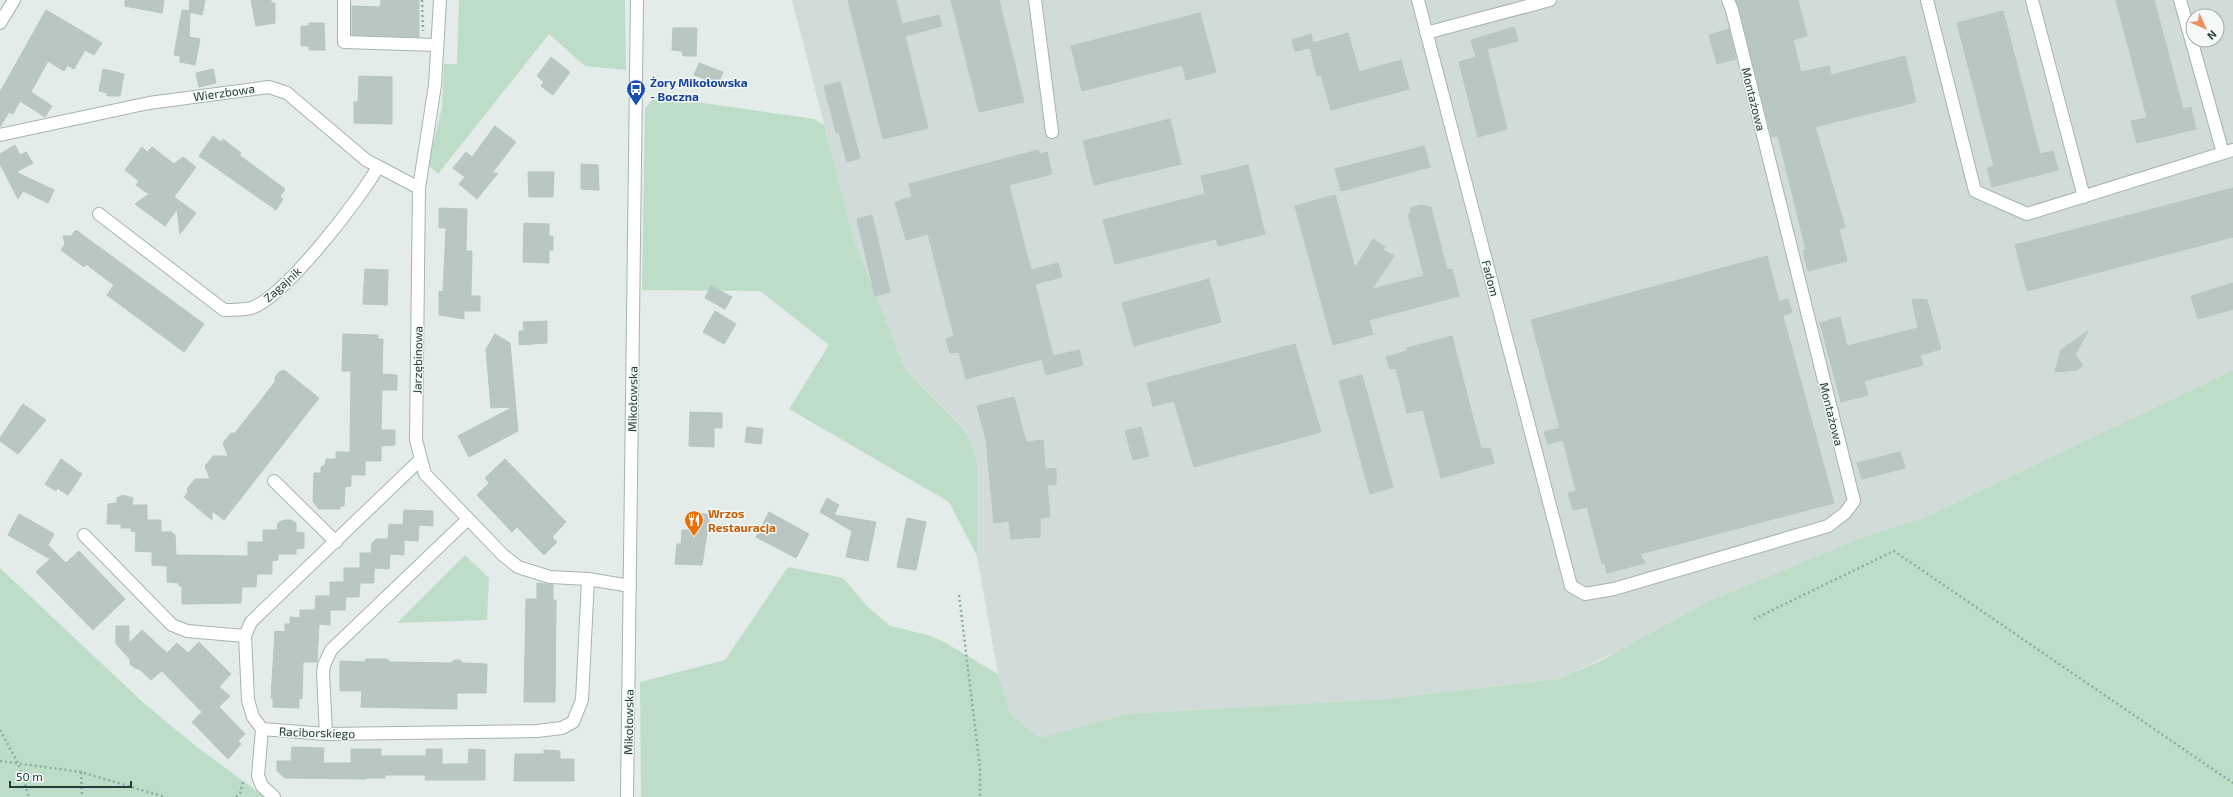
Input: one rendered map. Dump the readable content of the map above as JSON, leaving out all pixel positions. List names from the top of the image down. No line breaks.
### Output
{"streets":{"street":["Wierzbowa","Montażowa","Fadom","Zagajnik","Jarzębinowa","Mikołowska","Raciborskiego"]},"crossings":[["Wierzbowa","Zagajnik"],["Wierzbowa","Jarzębinowa"],["Montażowa","Fadom"],["Jarzębinowa","Mikołowska"],["Jarzębinowa","Raciborskiego"]],"places":{"bus stop":["Żory Mikołowska - Boczna"],"restaurant":["Wrzos Restauracja"]},"scale_bar":"50 m","north":"bottom right"}
